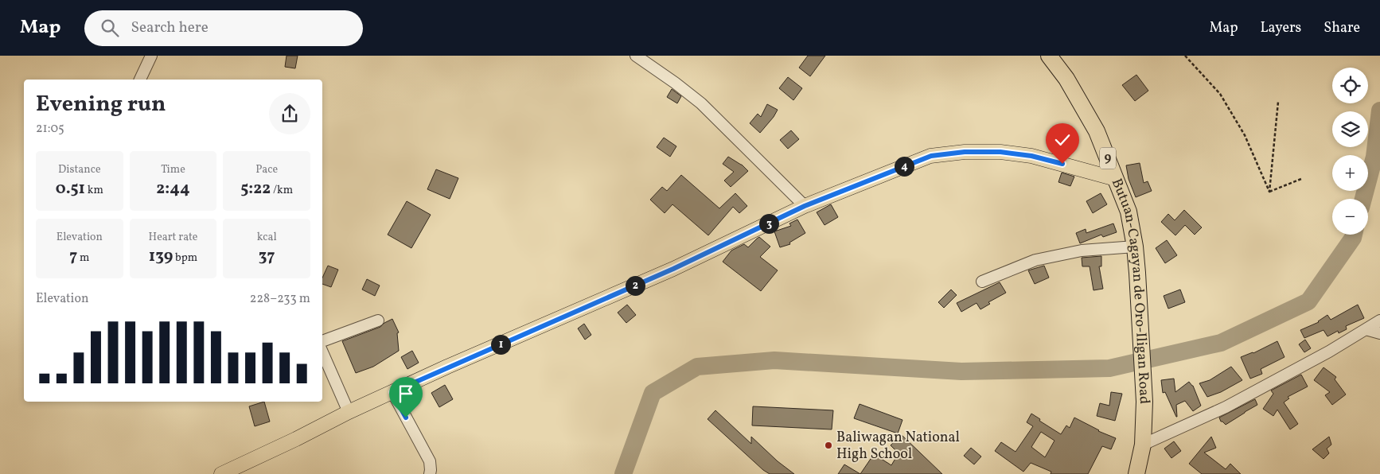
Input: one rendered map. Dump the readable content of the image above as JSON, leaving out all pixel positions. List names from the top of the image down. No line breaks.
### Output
{"streets":{"highway":["9","Butuan-Cagayan de Oro-Iligan Road"]},"places":["Baliwagan National High School"],"page":{"header":"Map","search":"Search here","nav":["Map","Layers","Share"],"map_buttons":["+","−"],"heading":["Evening run","21:05"],"stats":[["Distance","0.51 km"],["Time","2:44"],["Pace","5:22 /km"],["Elevation","7 m"],["Heart rate","139 bpm"],["kcal","37"]],"pins":["4","3","2","1"],"chart":["Elevation","228–233 m"]}}
